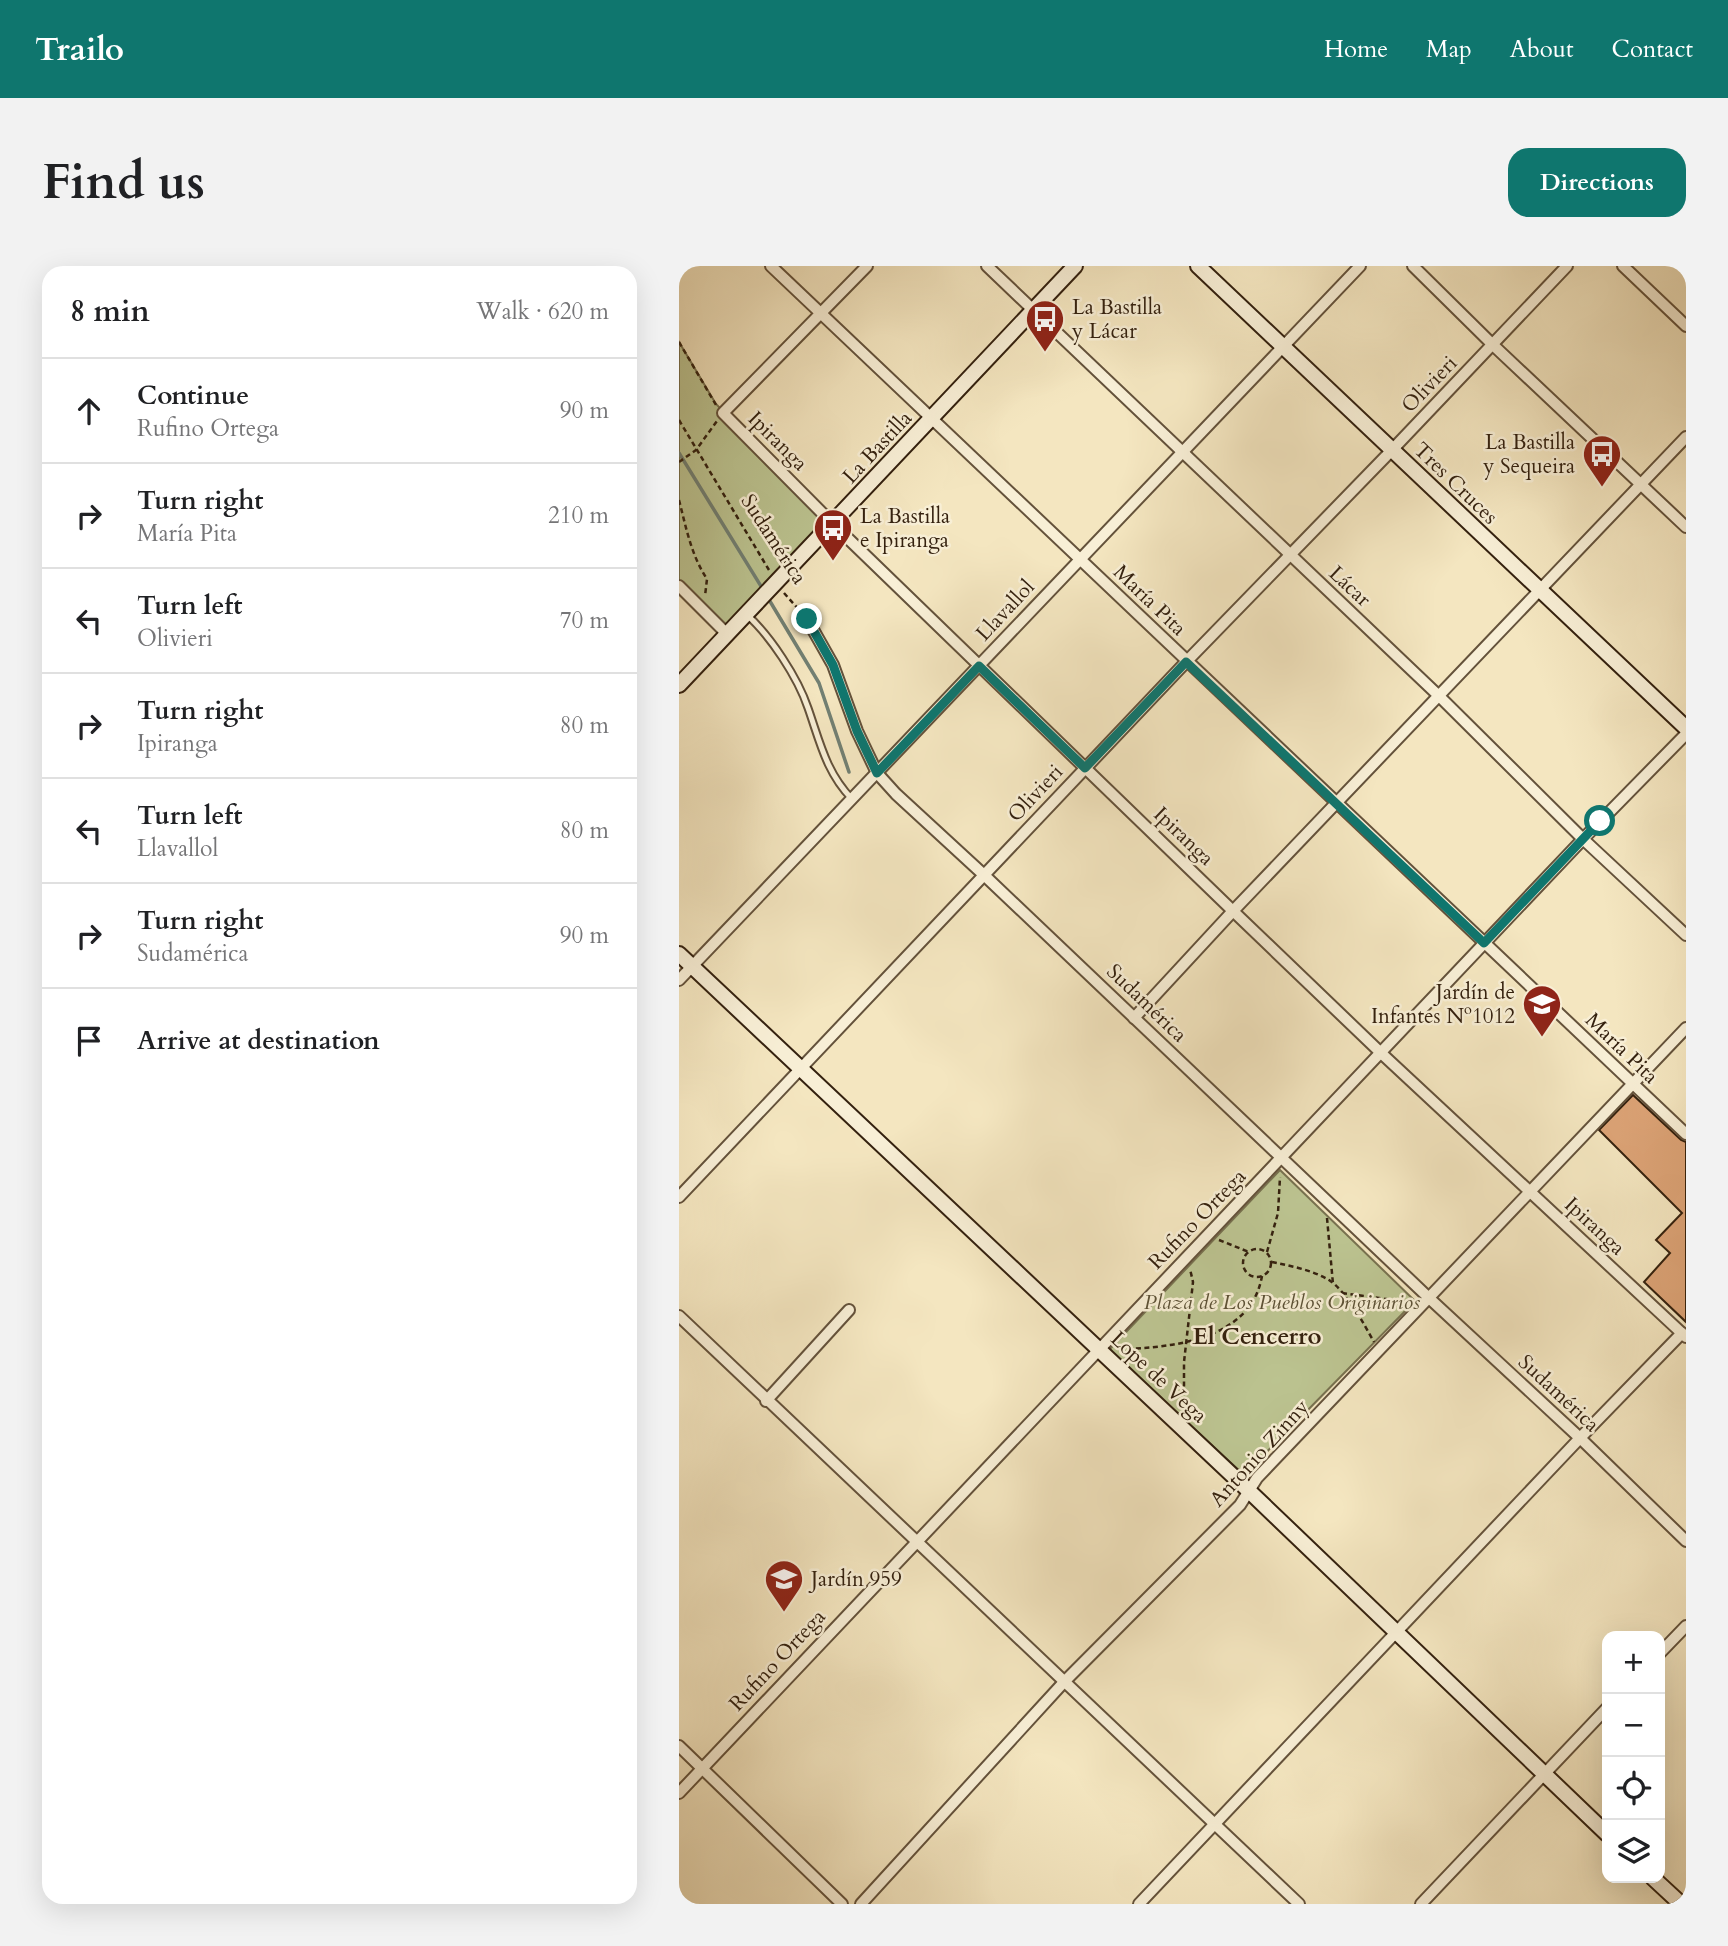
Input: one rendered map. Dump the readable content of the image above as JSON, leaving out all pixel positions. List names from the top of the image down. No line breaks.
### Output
{"streets":{"street":["Olivieri","Ipiranga","La Bastilla","Tres Cruces","Sudamérica","Lácar","María Pita","Llavallol","Rufino Ortega","Lope de Vega","Antonio Zinny"]},"crossings":[["Olivieri","Ipiranga"],["Olivieri","Tres Cruces"],["Olivieri","Sudamérica"],["Olivieri","Lácar"],["Olivieri","María Pita"],["Olivieri","Lope de Vega"],["Ipiranga","La Bastilla"],["Ipiranga","Llavallol"],["Ipiranga","Rufino Ortega"],["Ipiranga","Antonio Zinny"],["La Bastilla","Sudamérica"],["La Bastilla","Lácar"],["La Bastilla","María Pita"],["Tres Cruces","Llavallol"],["Sudamérica","Llavallol"],["Sudamérica","Rufino Ortega"],["Sudamérica","Antonio Zinny"],["Lácar","Llavallol"],["Lácar","Rufino Ortega"],["María Pita","Llavallol"],["María Pita","Rufino Ortega"],["María Pita","Antonio Zinny"],["Llavallol","Lope de Vega"],["Rufino Ortega","Lope de Vega"],["Lope de Vega","Antonio Zinny"]],"districts":["El Cencerro"],"parks":["Plaza de Los Pueblos Originarios"],"places":{"bus stop":["La Bastilla y Lácar","La Bastilla y Sequeira","La Bastilla e Ipiranga"],"school or university":["Jardín de Infantes Nº1012","Jardín 959"]},"page":{"header":"Trailo","nav":["Home","Map","About","Contact"],"buttons":"Directions","title":"Find us","heading":["8 min","Walk · 620 m"],"list":[["Continue","Rufino Ortega","90 m"],["Turn right","María Pita","210 m"],["Turn left","Olivieri","70 m"],["Turn right","Ipiranga","80 m"],["Turn left","Llavallol","80 m"],["Turn right","Sudamérica","90 m"],"Arrive at destination"],"map_buttons":["+","−"]}}
